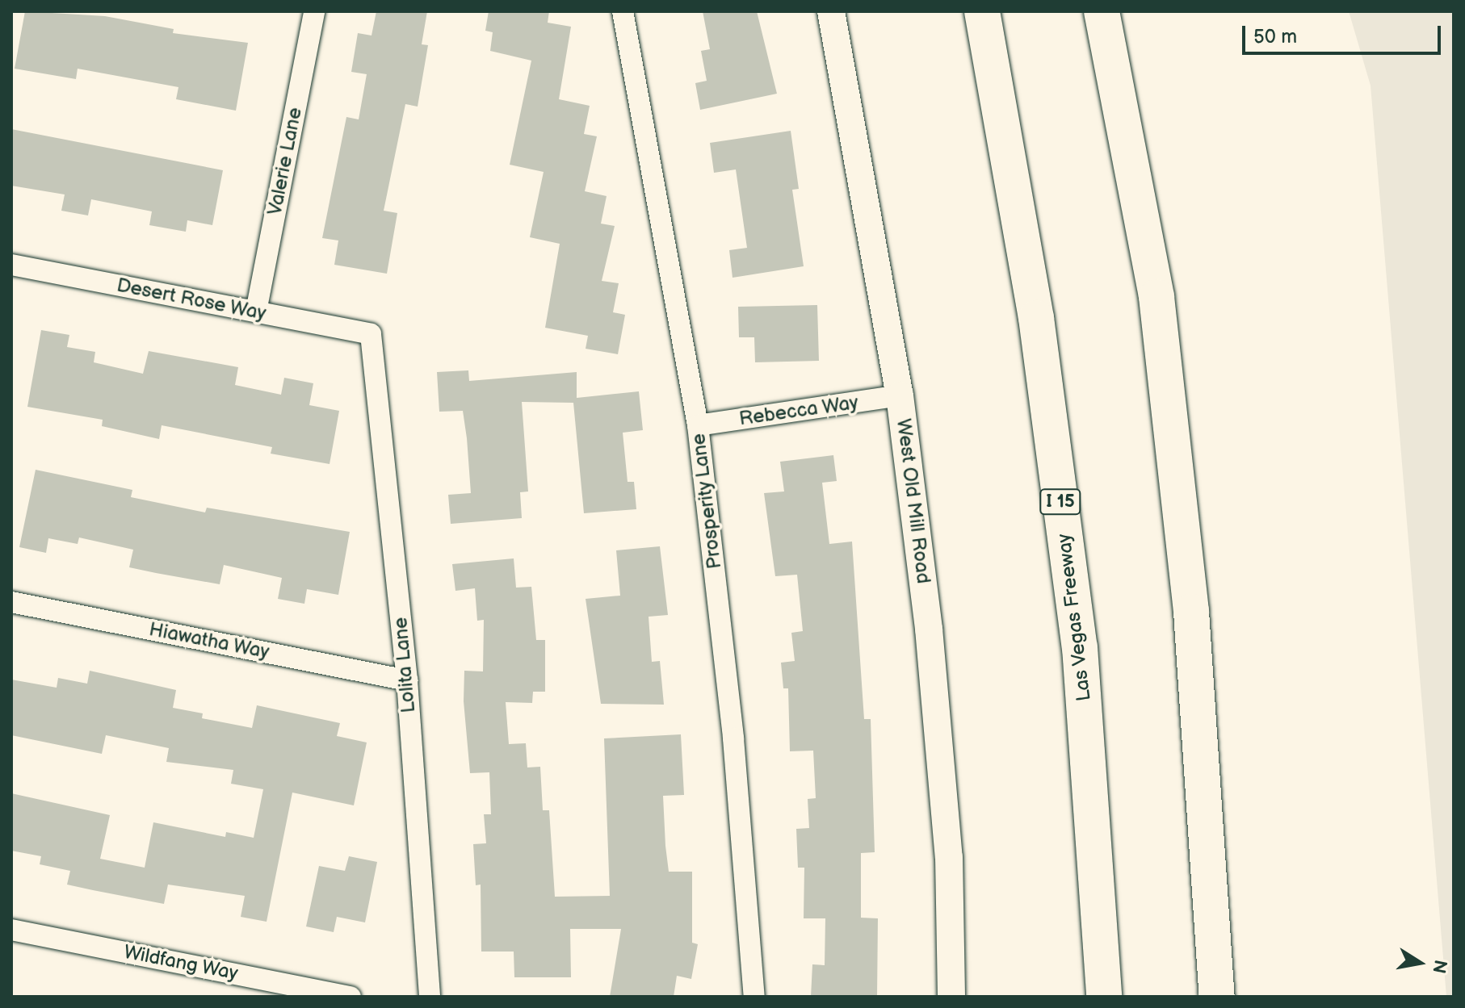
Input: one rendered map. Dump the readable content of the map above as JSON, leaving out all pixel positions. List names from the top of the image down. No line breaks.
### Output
{"streets":{"highway":["I 15","Las Vegas Freeway"],"street":["Valerie Lane","Desert Rose Way","Rebecca Way","Prosperity Lane","West Old Mill Road","Hiawatha Way","Lolita Lane","Wildfang Way"]},"crossings":[["Valerie Lane","Desert Rose Way"],["Desert Rose Way","Lolita Lane"],["Rebecca Way","Prosperity Lane"],["Rebecca Way","West Old Mill Road"],["Hiawatha Way","Lolita Lane"]],"scale_bar":"50 m","north":"right"}
